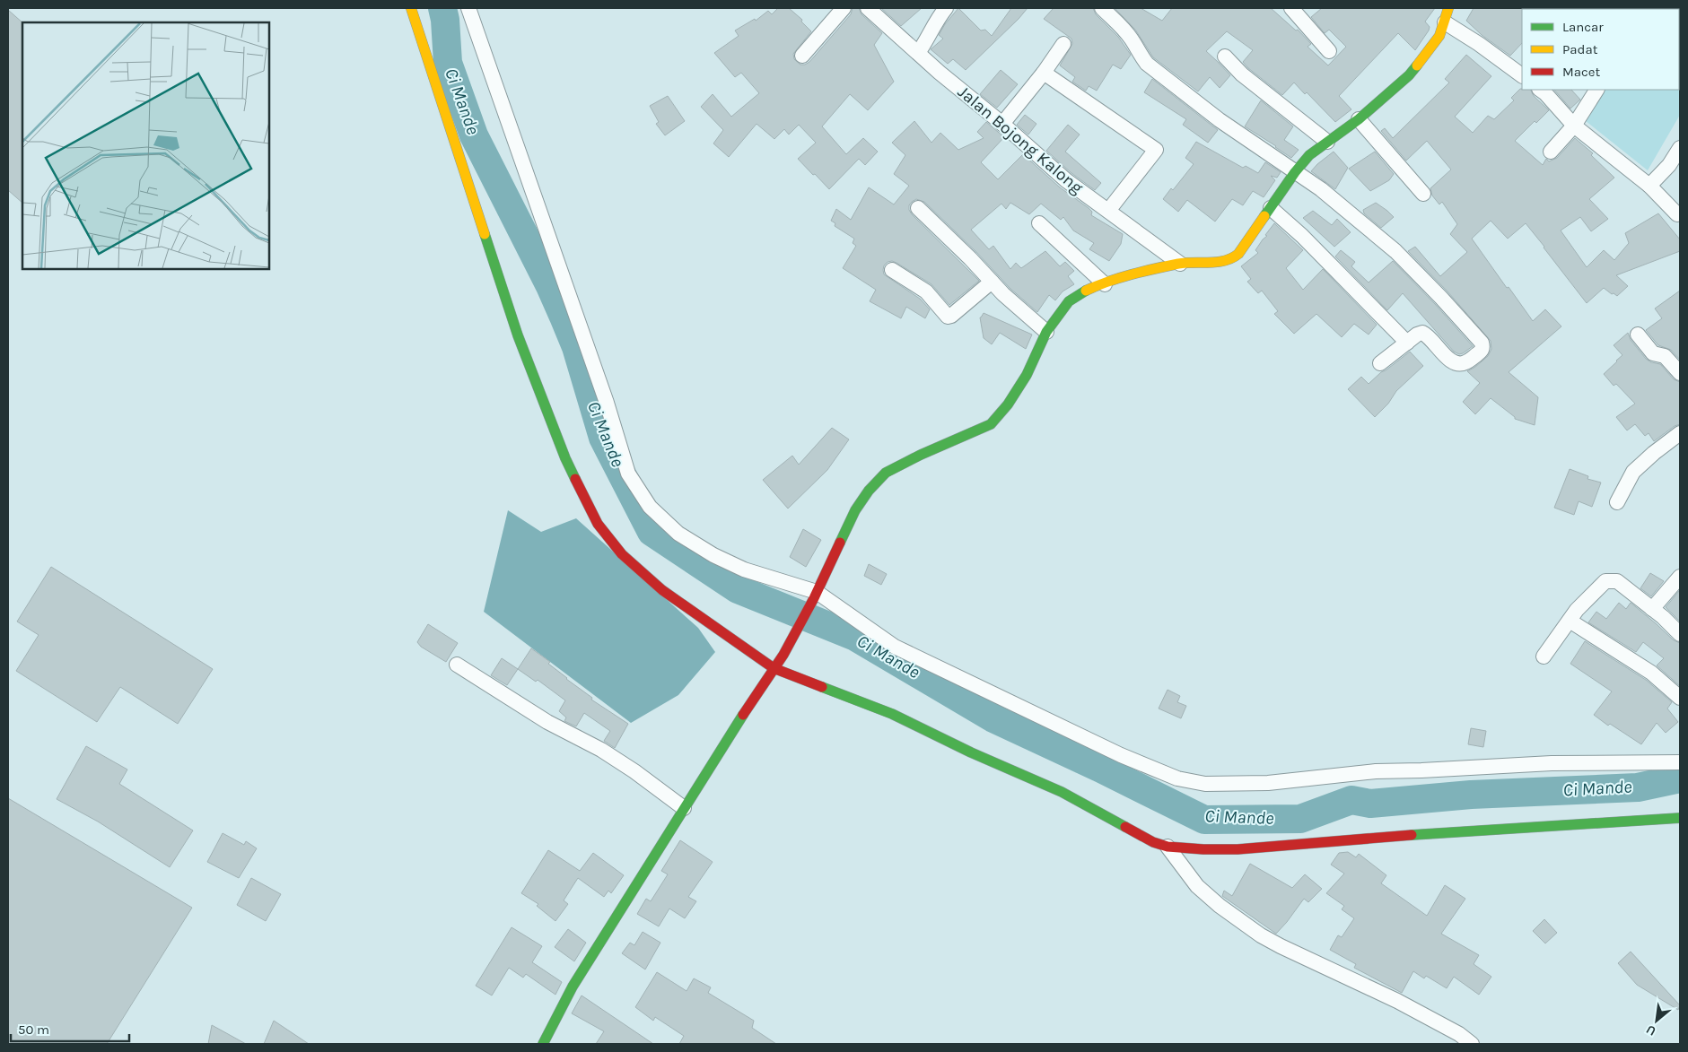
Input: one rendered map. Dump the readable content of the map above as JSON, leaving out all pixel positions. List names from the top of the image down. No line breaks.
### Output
{"streets":{"street":["Jalan Bojong Kalong"]},"water":["Ci Mande"],"legend":["Lancar","Padat","Macet"],"scale_bar":"50 m","north":"bottom left"}
